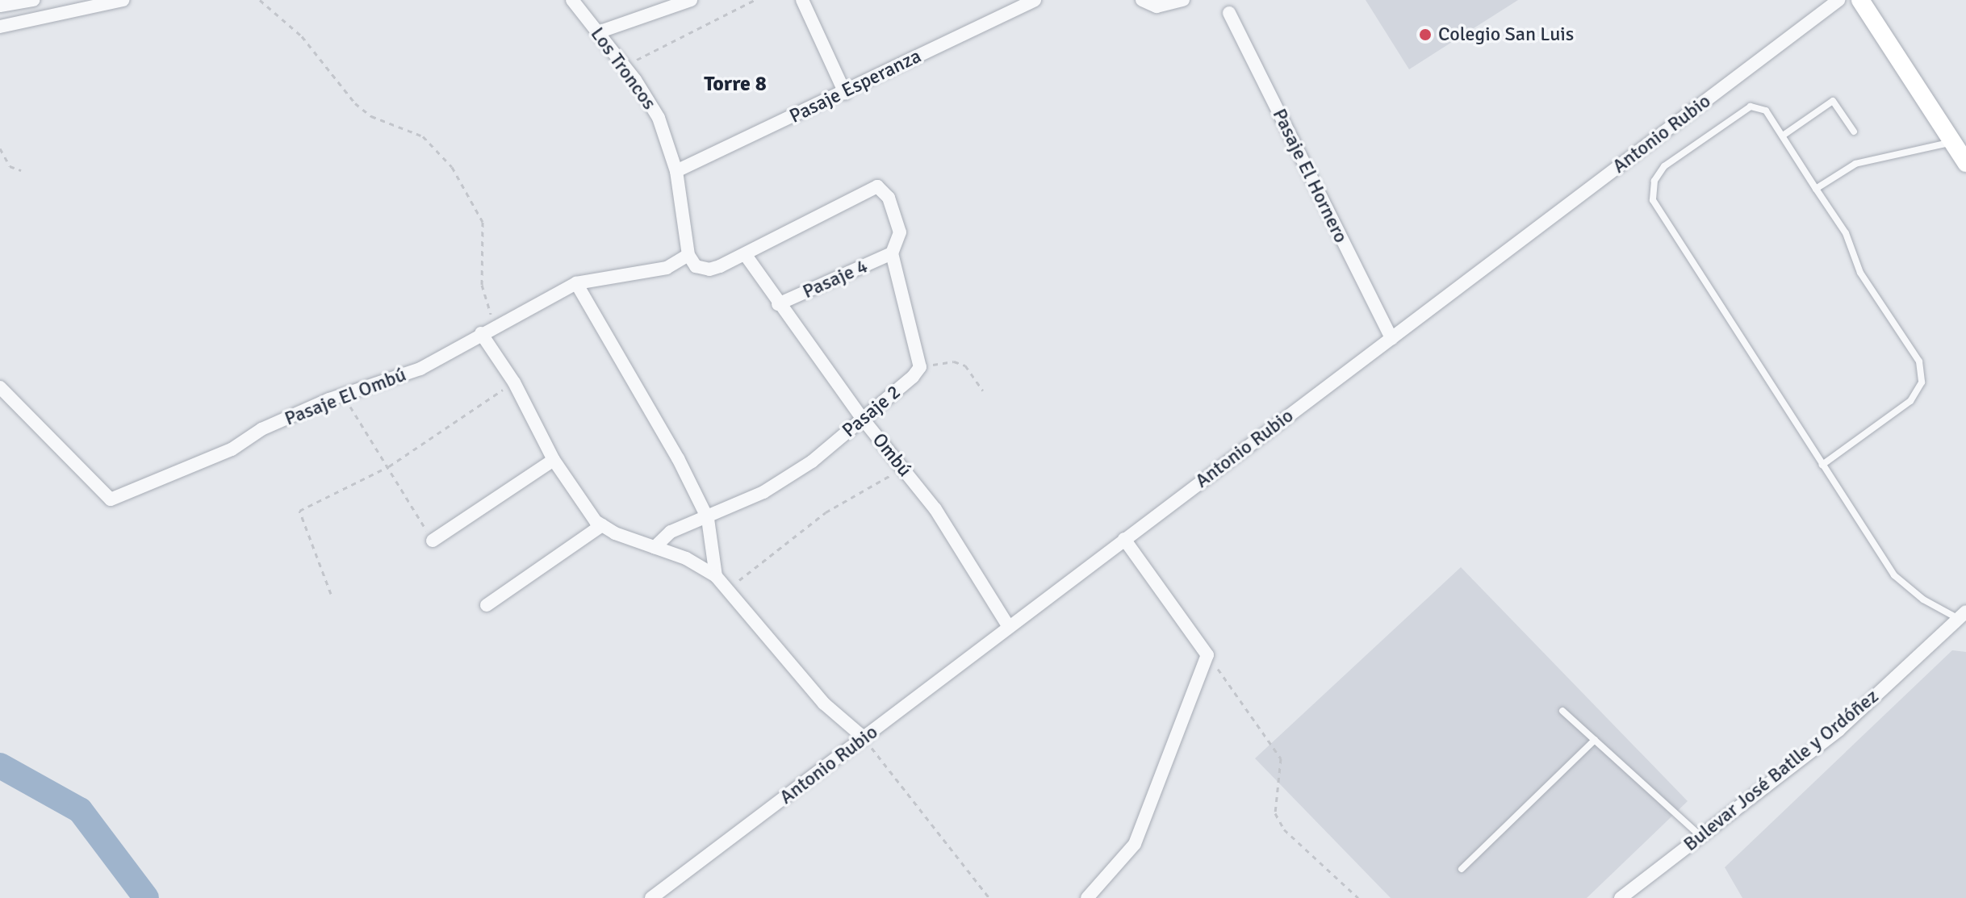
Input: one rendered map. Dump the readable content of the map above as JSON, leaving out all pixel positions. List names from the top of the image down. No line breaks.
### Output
{"streets":{"street":["Los Troncos","Pasaje Esperanza","Antonio Rubio","Pasaje El Hornero","Pasaje 4","Pasaje El Ombú","Pasaje 2","Ombú","Bulevar José Batlle y Ordóñez"]},"crossings":[["Los Troncos","Pasaje Esperanza"],["Los Troncos","Pasaje El Ombú"],["Antonio Rubio","Pasaje El Hornero"],["Antonio Rubio","Ombú"],["Pasaje 4","Ombú"],["Pasaje 2","Ombú"]],"districts":["Torre 8"],"places":["Colegio San Luis"]}
